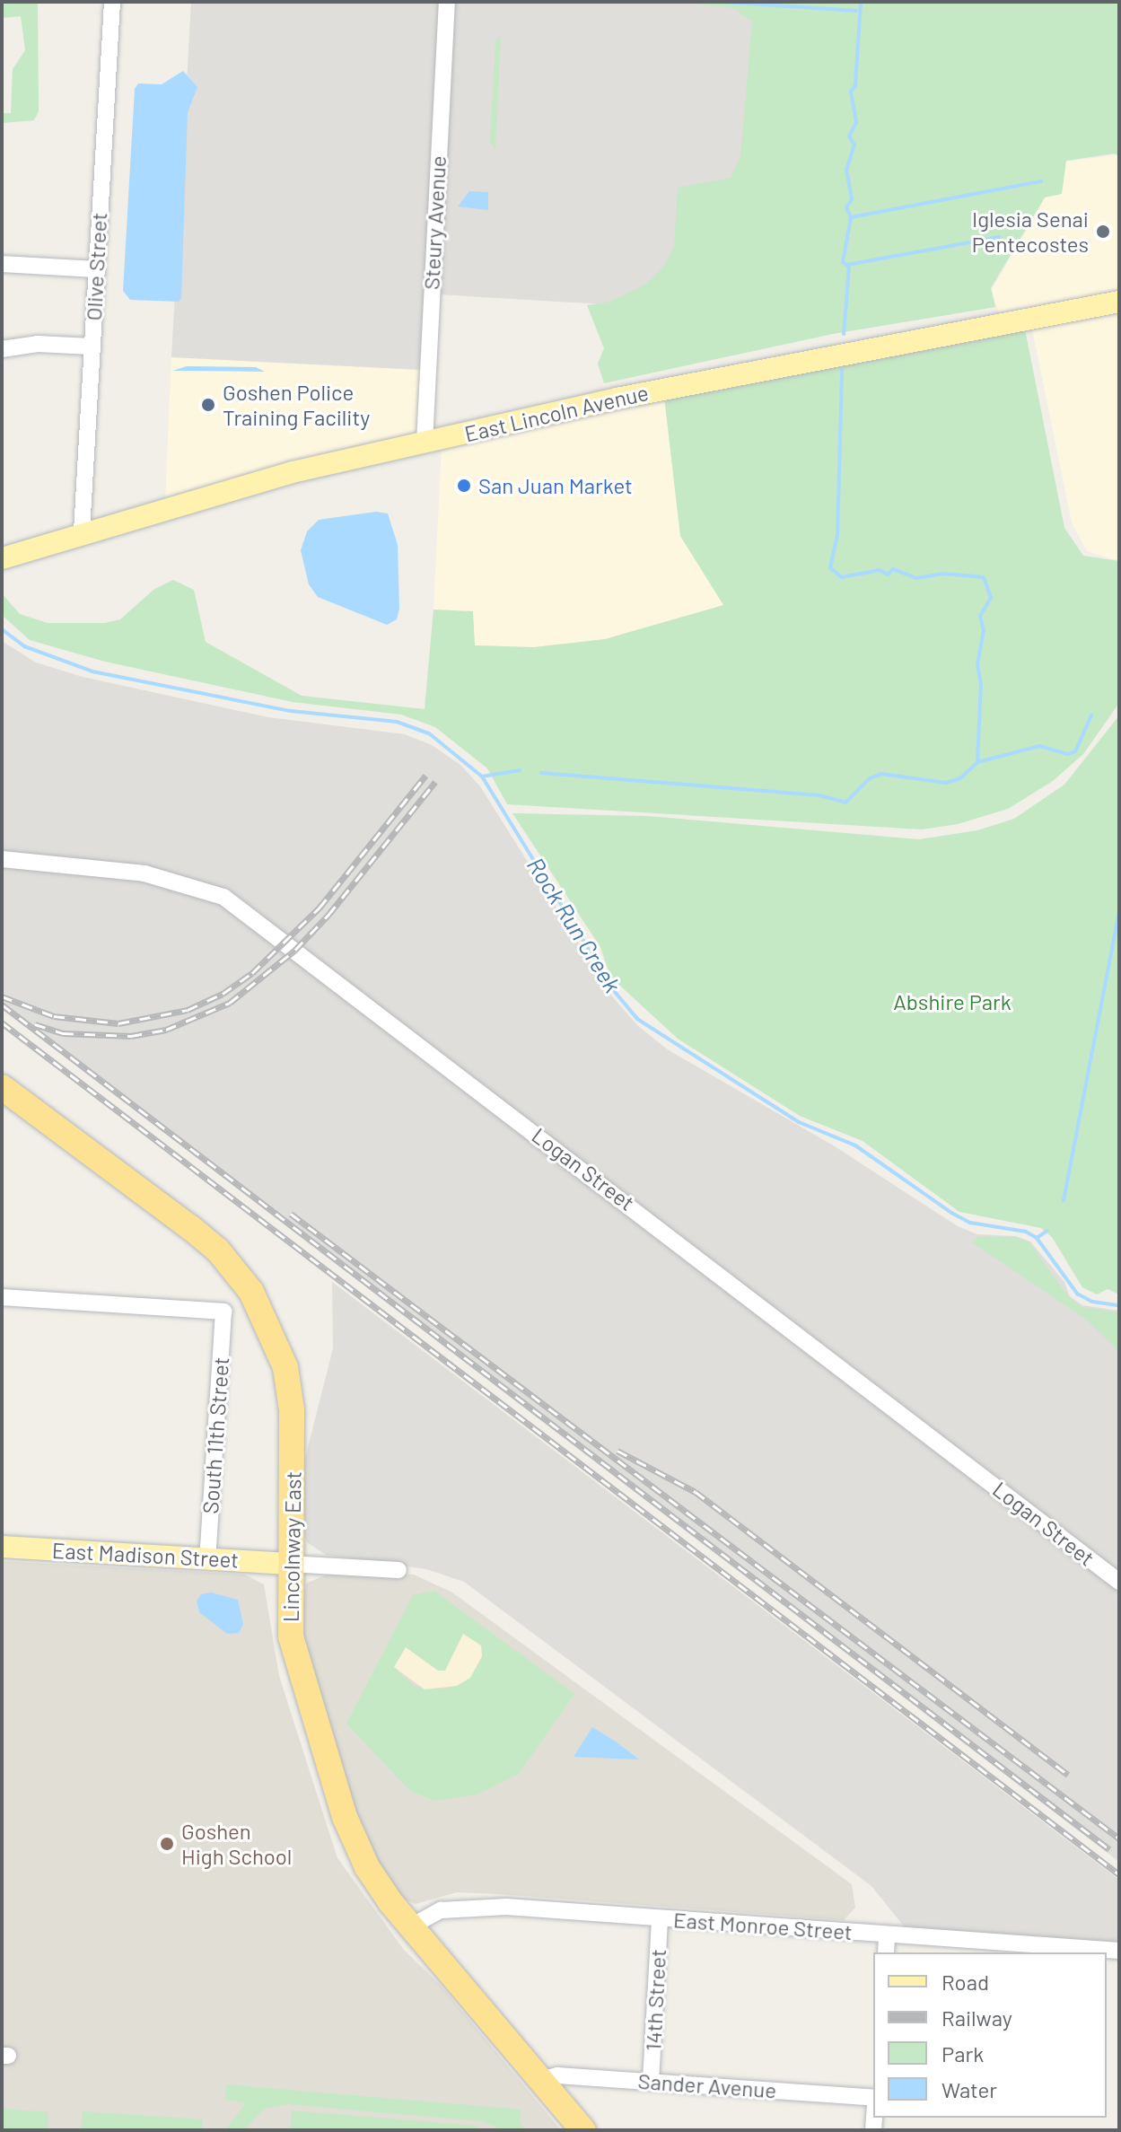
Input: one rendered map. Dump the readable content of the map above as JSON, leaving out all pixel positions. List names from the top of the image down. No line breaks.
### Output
{"streets":{"highway":["Lincolnway East"],"main road":["East Lincoln Avenue","East Madison Street"],"street":["Steury Avenue","Olive Street","Logan Street","South 11th Street","East Monroe Street","14th Street","Sander Avenue"]},"crossings":[["Steury Avenue","East Lincoln Avenue"],["Olive Street","East Lincoln Avenue"],["South 11th Street","East Madison Street"],["Lincolnway East","East Madison Street"],["Lincolnway East","East Monroe Street"],["Lincolnway East","Sander Avenue"],["East Monroe Street","14th Street"],["14th Street","Sander Avenue"]],"water":["Rock Run Creek"],"parks":["Abshire Park"],"places":["Iglesia Senai Pentecostes","Goshen Police Training Facility","San Juan Market","Goshen High School"],"legend":["Road","Railway","Park","Water"]}
